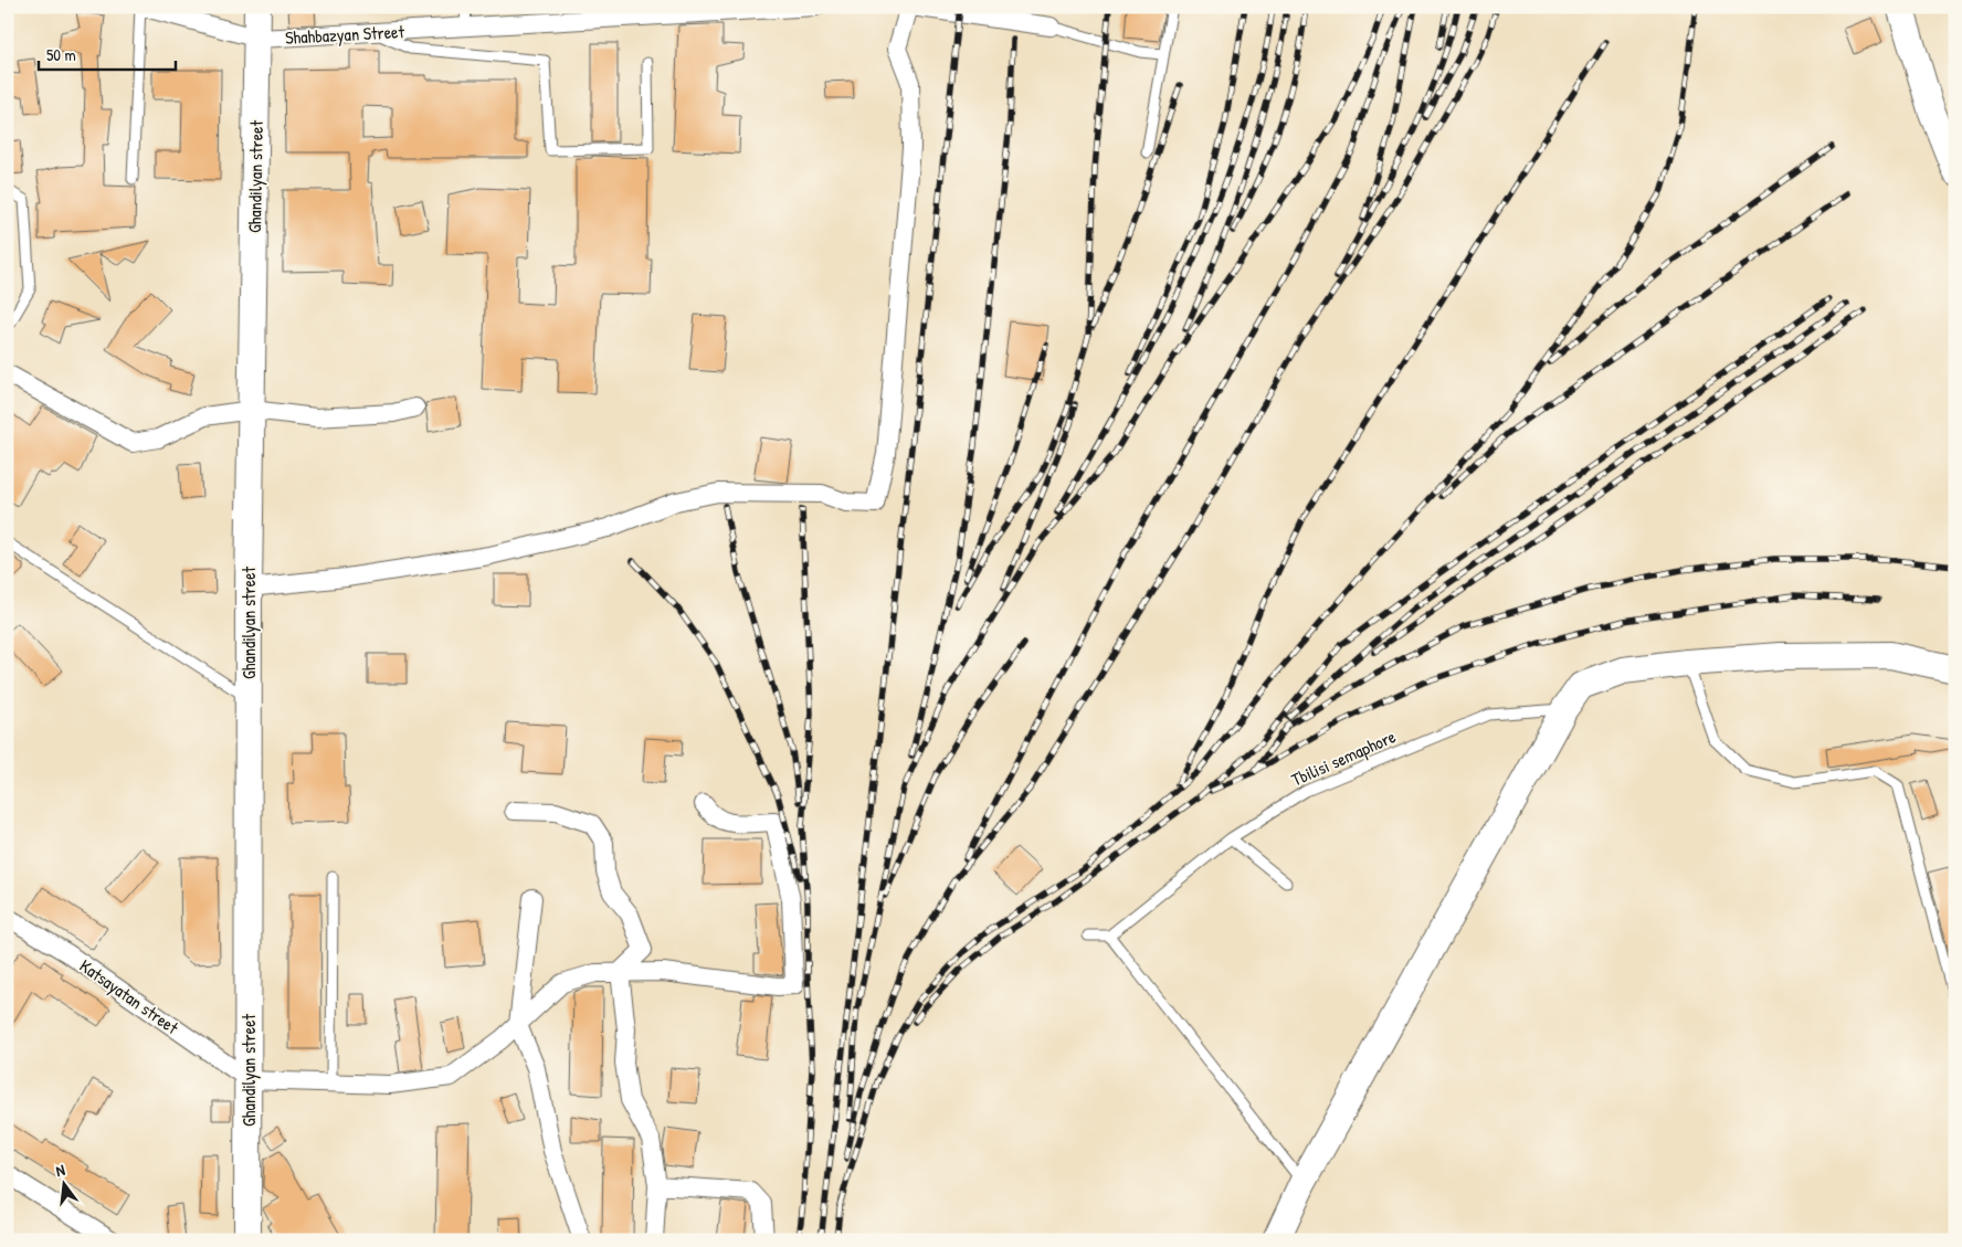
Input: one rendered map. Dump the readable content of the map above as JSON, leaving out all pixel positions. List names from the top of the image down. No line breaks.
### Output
{"streets":{"main road":["Ghandilyan street"],"street":["Shahbazyan Street","Katsayatan street"],"lane":["Tbilisi semaphore"]},"crossings":[["Shahbazyan Street","Ghandilyan street"],["Ghandilyan street","Katsayatan street"]],"scale_bar":"50 m","north":"top"}
